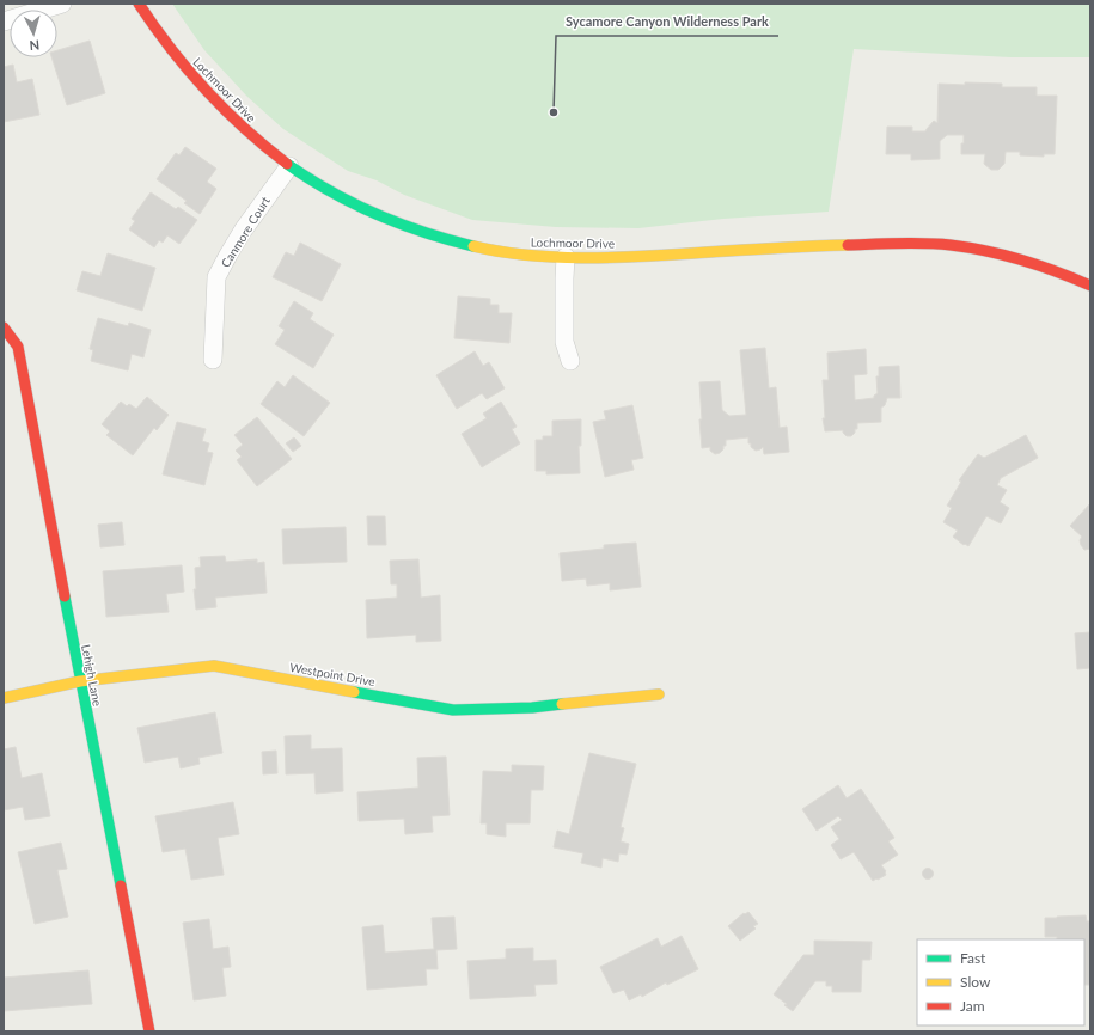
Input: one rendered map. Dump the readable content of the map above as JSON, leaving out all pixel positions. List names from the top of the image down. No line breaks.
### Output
{"streets":{"street":["Lochmoor Drive","Canmore Court","Westpoint Drive","Lehigh Lane"]},"crossings":[["Lochmoor Drive","Canmore Court"],["Westpoint Drive","Lehigh Lane"]],"places":["Sycamore Canyon Wilderness Park"],"legend":["Fast","Slow","Jam"],"north":"bottom"}
